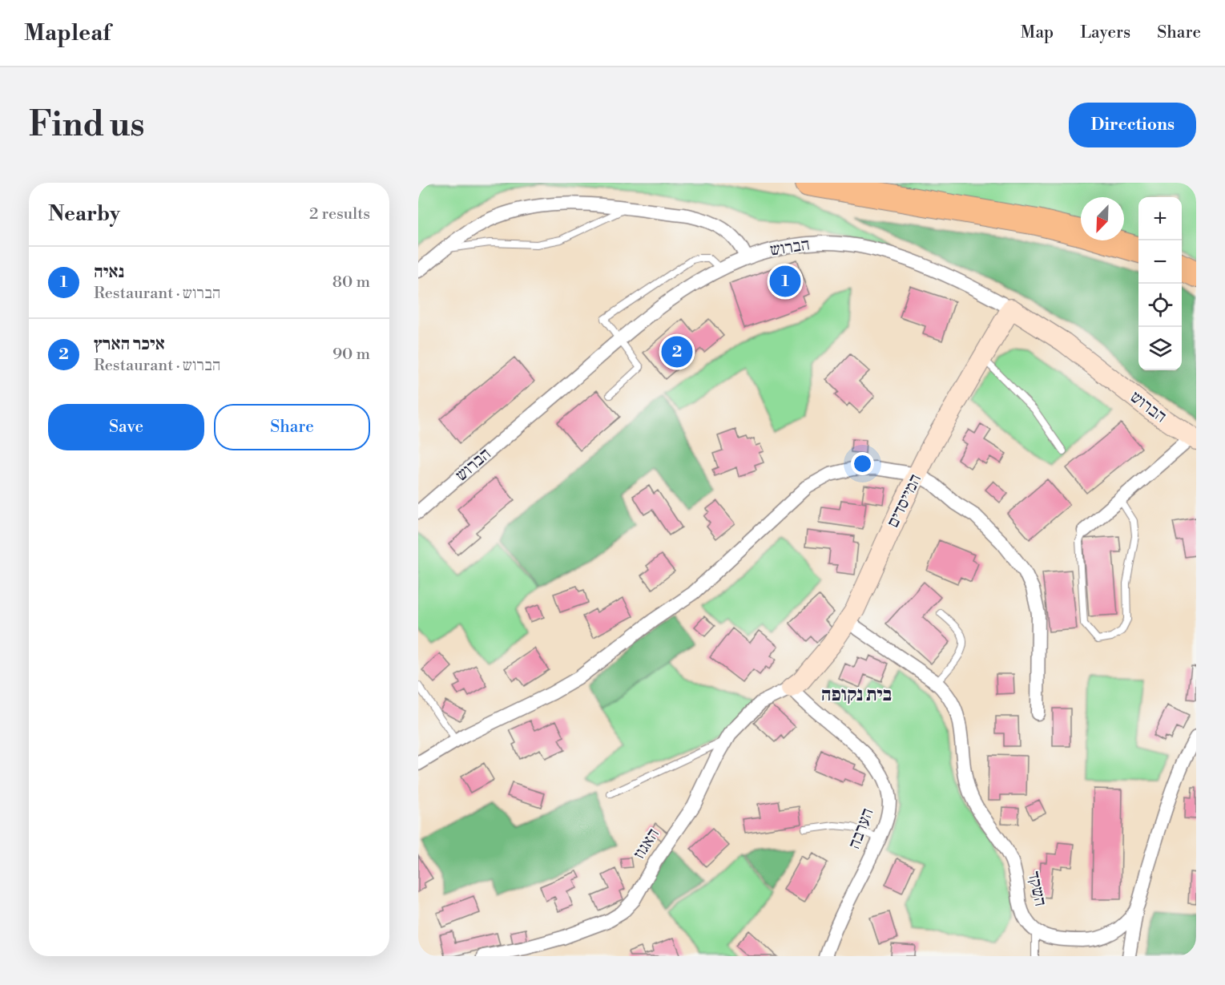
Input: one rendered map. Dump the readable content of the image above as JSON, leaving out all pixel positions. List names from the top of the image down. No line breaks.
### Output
{"streets":{"street":["הברוש","המייסדים","הערבה","האגוז","השקד"]},"crossings":[["הברוש","המייסדים"],["המייסדים","הערבה"],["המייסדים","האגוז"],["המייסדים","השקד"],["הערבה","האגוז"]],"districts":["בית נקופה"],"north":"bottom left","page":{"header":"Mapleaf","nav":["Map","Layers","Share"],"buttons":["Directions",["Save","Share"]],"title":"Find us","heading":["Nearby","2 results"],"map_buttons":["+","−"],"list":[{"mark":"1","name":"נאיה","note":"Restaurant · הברוש","value":"80 m"},{"mark":"2","name":"איכר הארץ","note":"Restaurant · הברוש","value":"90 m"}],"pins":["1","2"]}}
